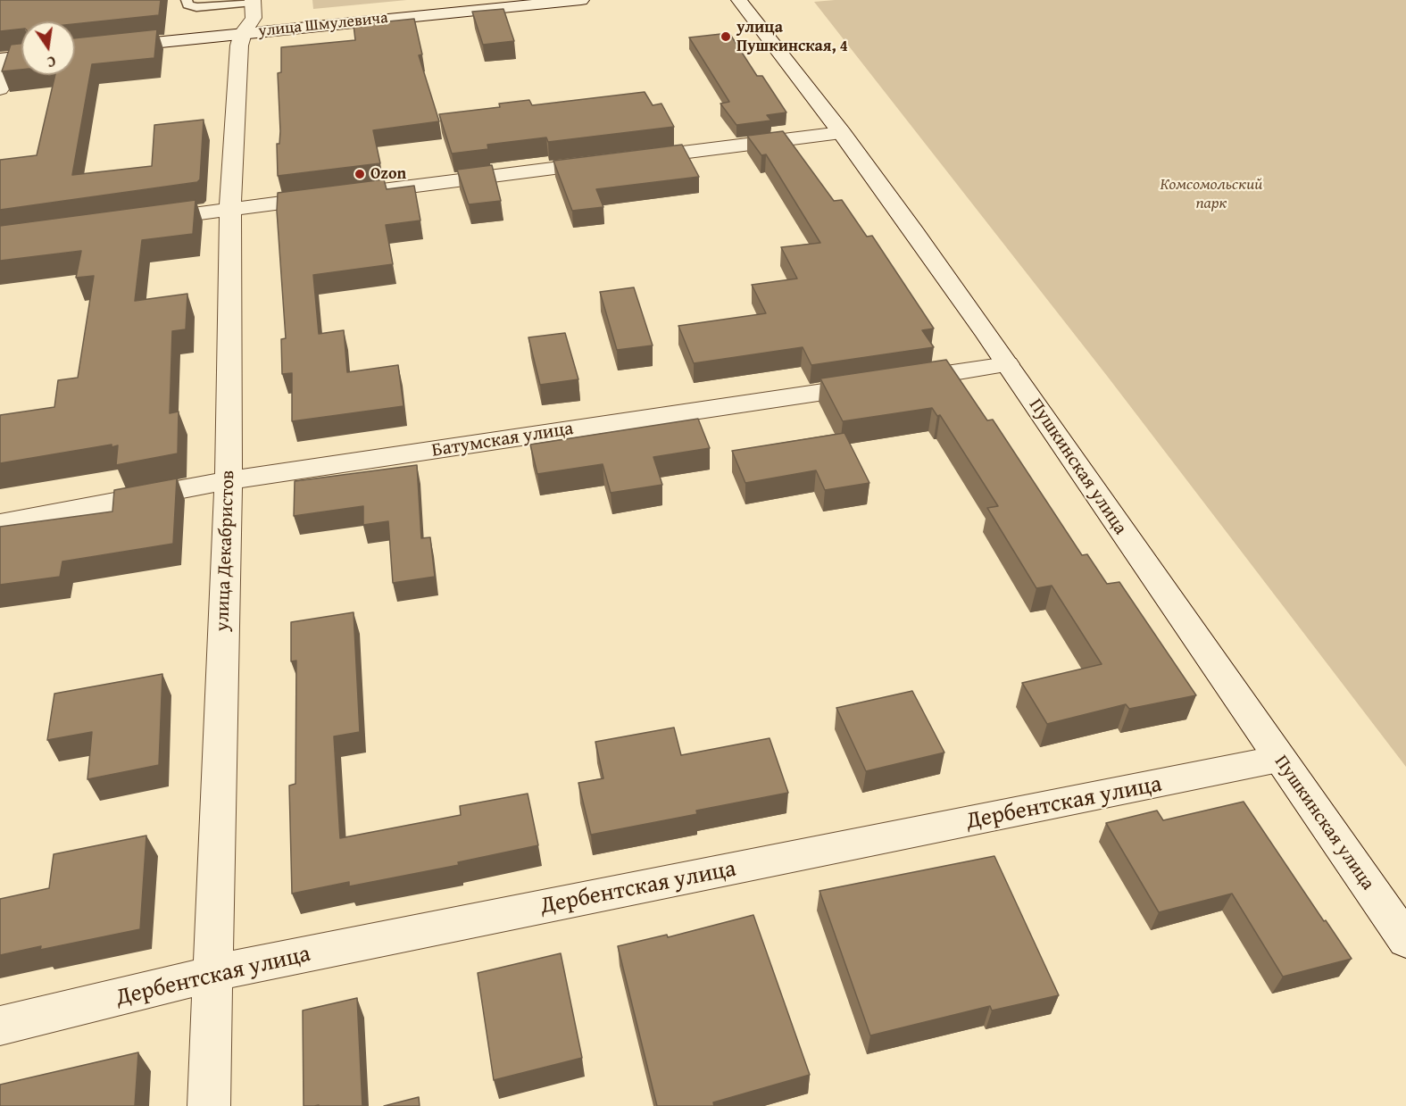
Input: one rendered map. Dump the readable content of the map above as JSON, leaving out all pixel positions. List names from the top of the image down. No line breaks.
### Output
{"streets":{"street":["улица Шмулевича","Батумская улица","Пушкинская улица","улица Декабристов","Дербентская улица"]},"crossings":[["улица Шмулевича","улица Декабристов"],["Батумская улица","Пушкинская улица"],["Батумская улица","улица Декабристов"],["Пушкинская улица","Дербентская улица"],["улица Декабристов","Дербентская улица"]],"parks":["Комсомольский парк"],"places":["улица Пушкинская, 4","Ozon"],"north":"bottom"}
